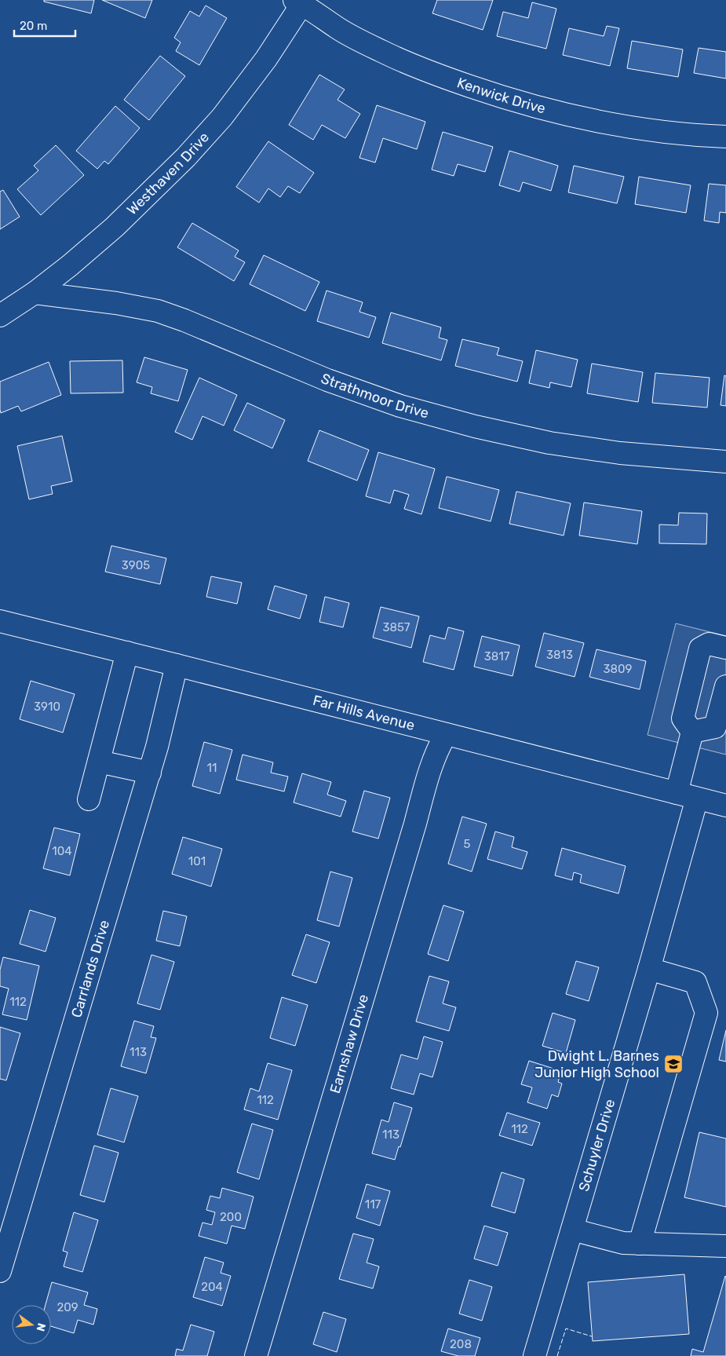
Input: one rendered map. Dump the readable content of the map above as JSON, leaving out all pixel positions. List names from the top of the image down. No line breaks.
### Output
{"streets":{"street":["Kenwick Drive","Westhaven Drive","Strathmoor Drive","Far Hills Avenue","Carrlands Drive","Earnshaw Drive","Schuyler Drive"]},"crossings":[["Kenwick Drive","Westhaven Drive"],["Westhaven Drive","Strathmoor Drive"],["Far Hills Avenue","Carrlands Drive"],["Far Hills Avenue","Earnshaw Drive"],["Far Hills Avenue","Schuyler Drive"]],"places":{"school or university":["Dwight L. Barnes Junior High School"]},"house_numbers":["3905","3857","3813","3817","3809","3910","11","5","104","101","112","113","112","112","113","117","200","204","209","208"],"scale_bar":"20 m","north":"right"}
